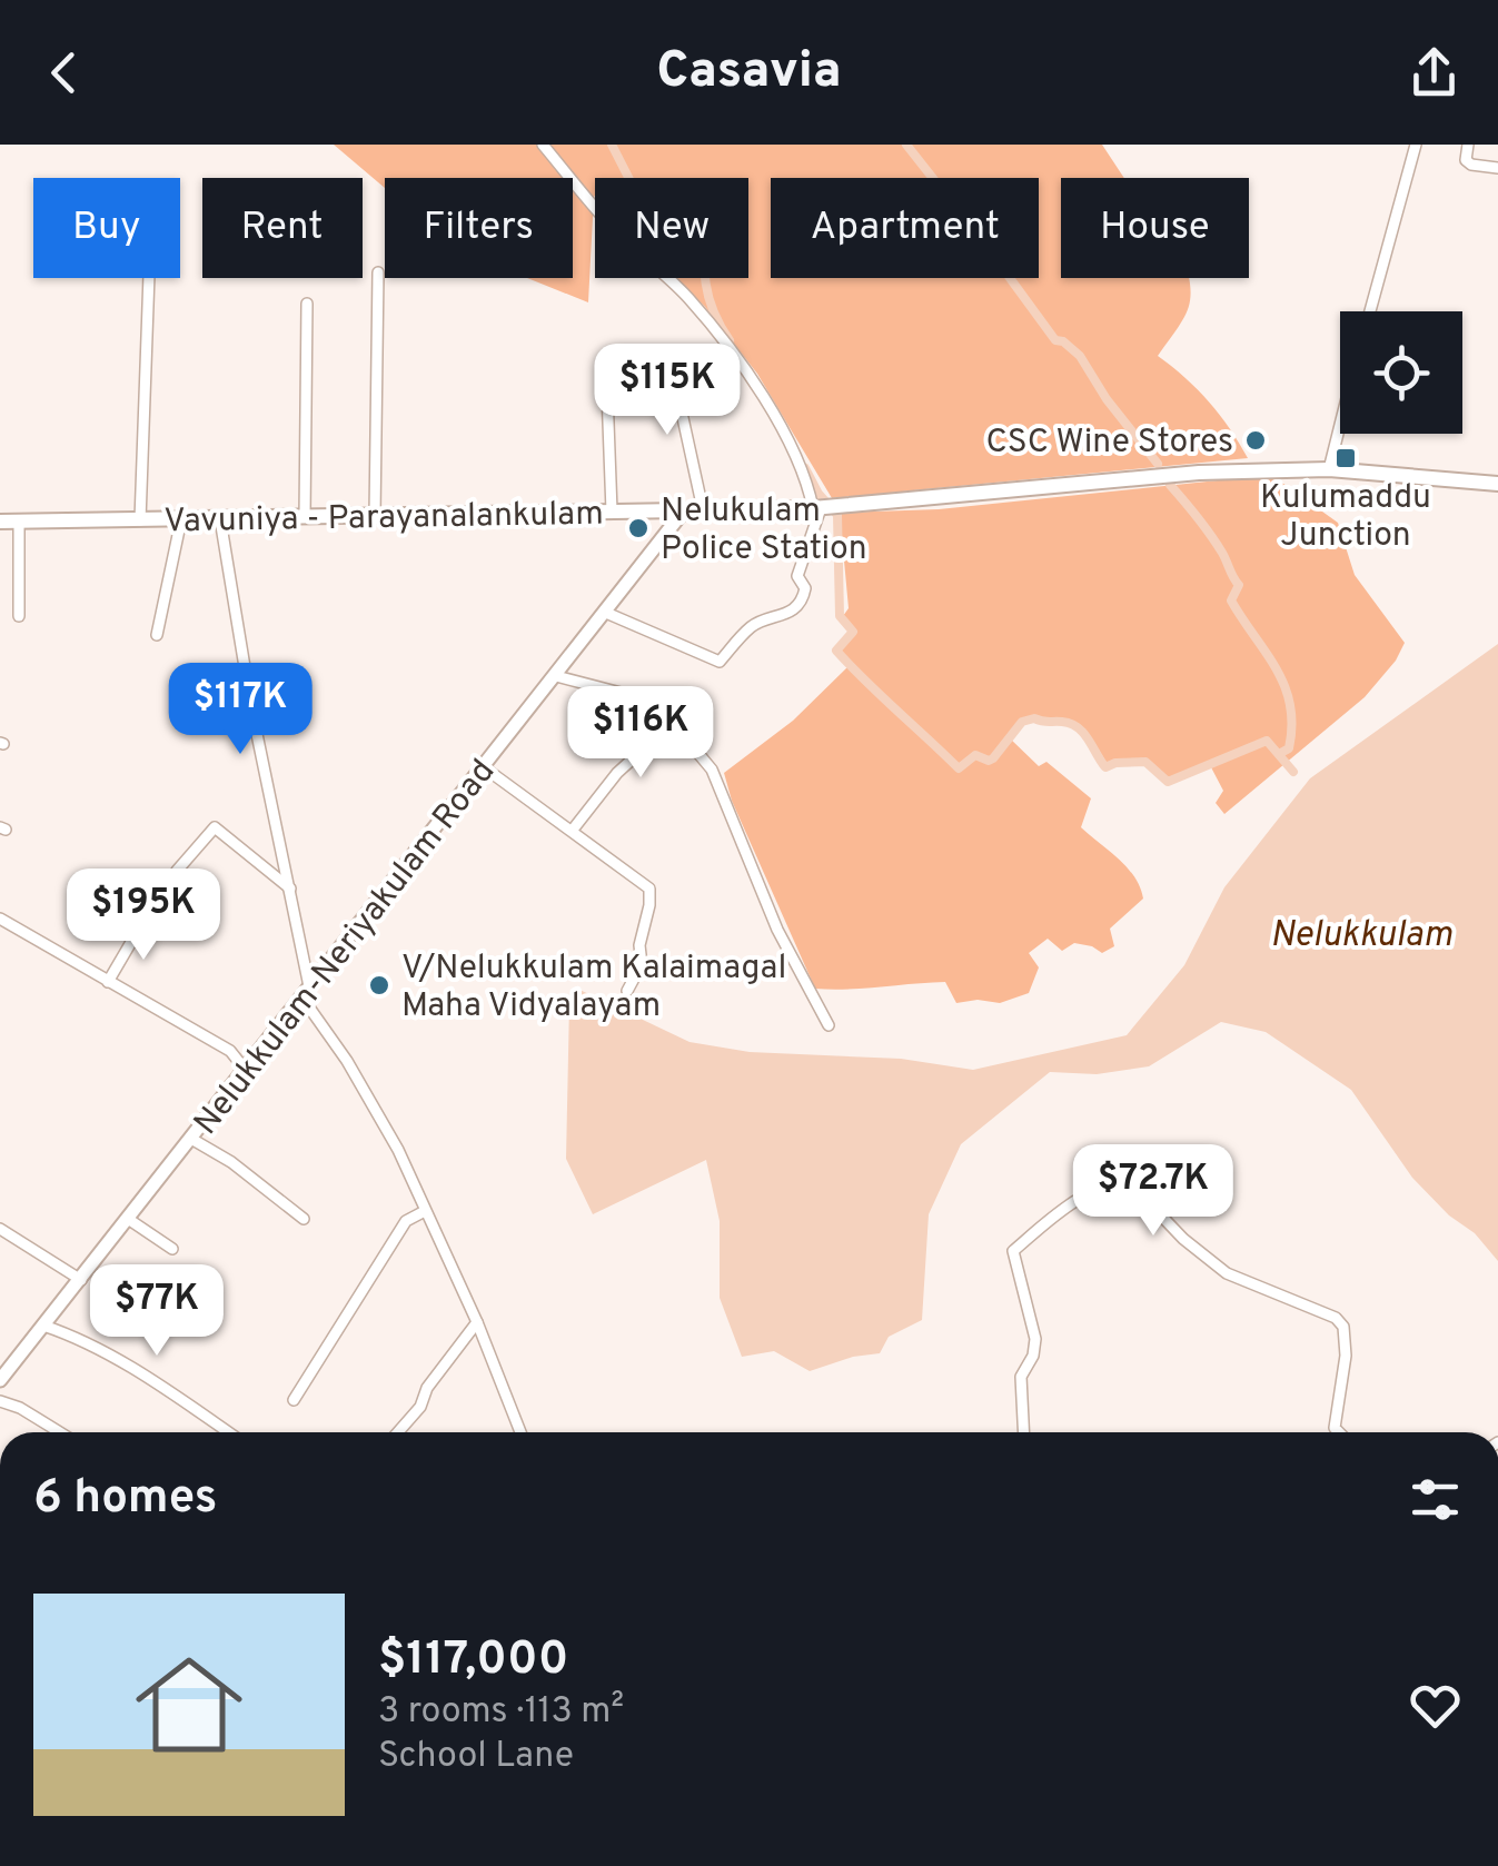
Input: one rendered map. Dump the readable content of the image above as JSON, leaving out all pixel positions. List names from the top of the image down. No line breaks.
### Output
{"streets":{"highway":["Vavuniya - Parayanalankulam"],"main road":["Nelukkulam-Neriyakulam Road"]},"crossings":[["Vavuniya - Parayanalankulam","Nelukkulam-Neriyakulam Road"]],"water":["Nelukkulam"],"places":{"other":["CSC Wine Stores","Nelukulam Police Station","V/Nelukkulam Kalaimagal Maha Vidyalayam"],"transit":["Kulumaddu Junction"]},"page":{"header":"Casavia","chip":["Buy","Rent","Filters","New","Apartment","House"],"price":["$115K","$117K","$116K","$195K","$72.7K","$77K"],"heading":"6 homes","list":[{"name":"$117,000","note":"3 rooms · 113 m² · School Lane"}]}}
